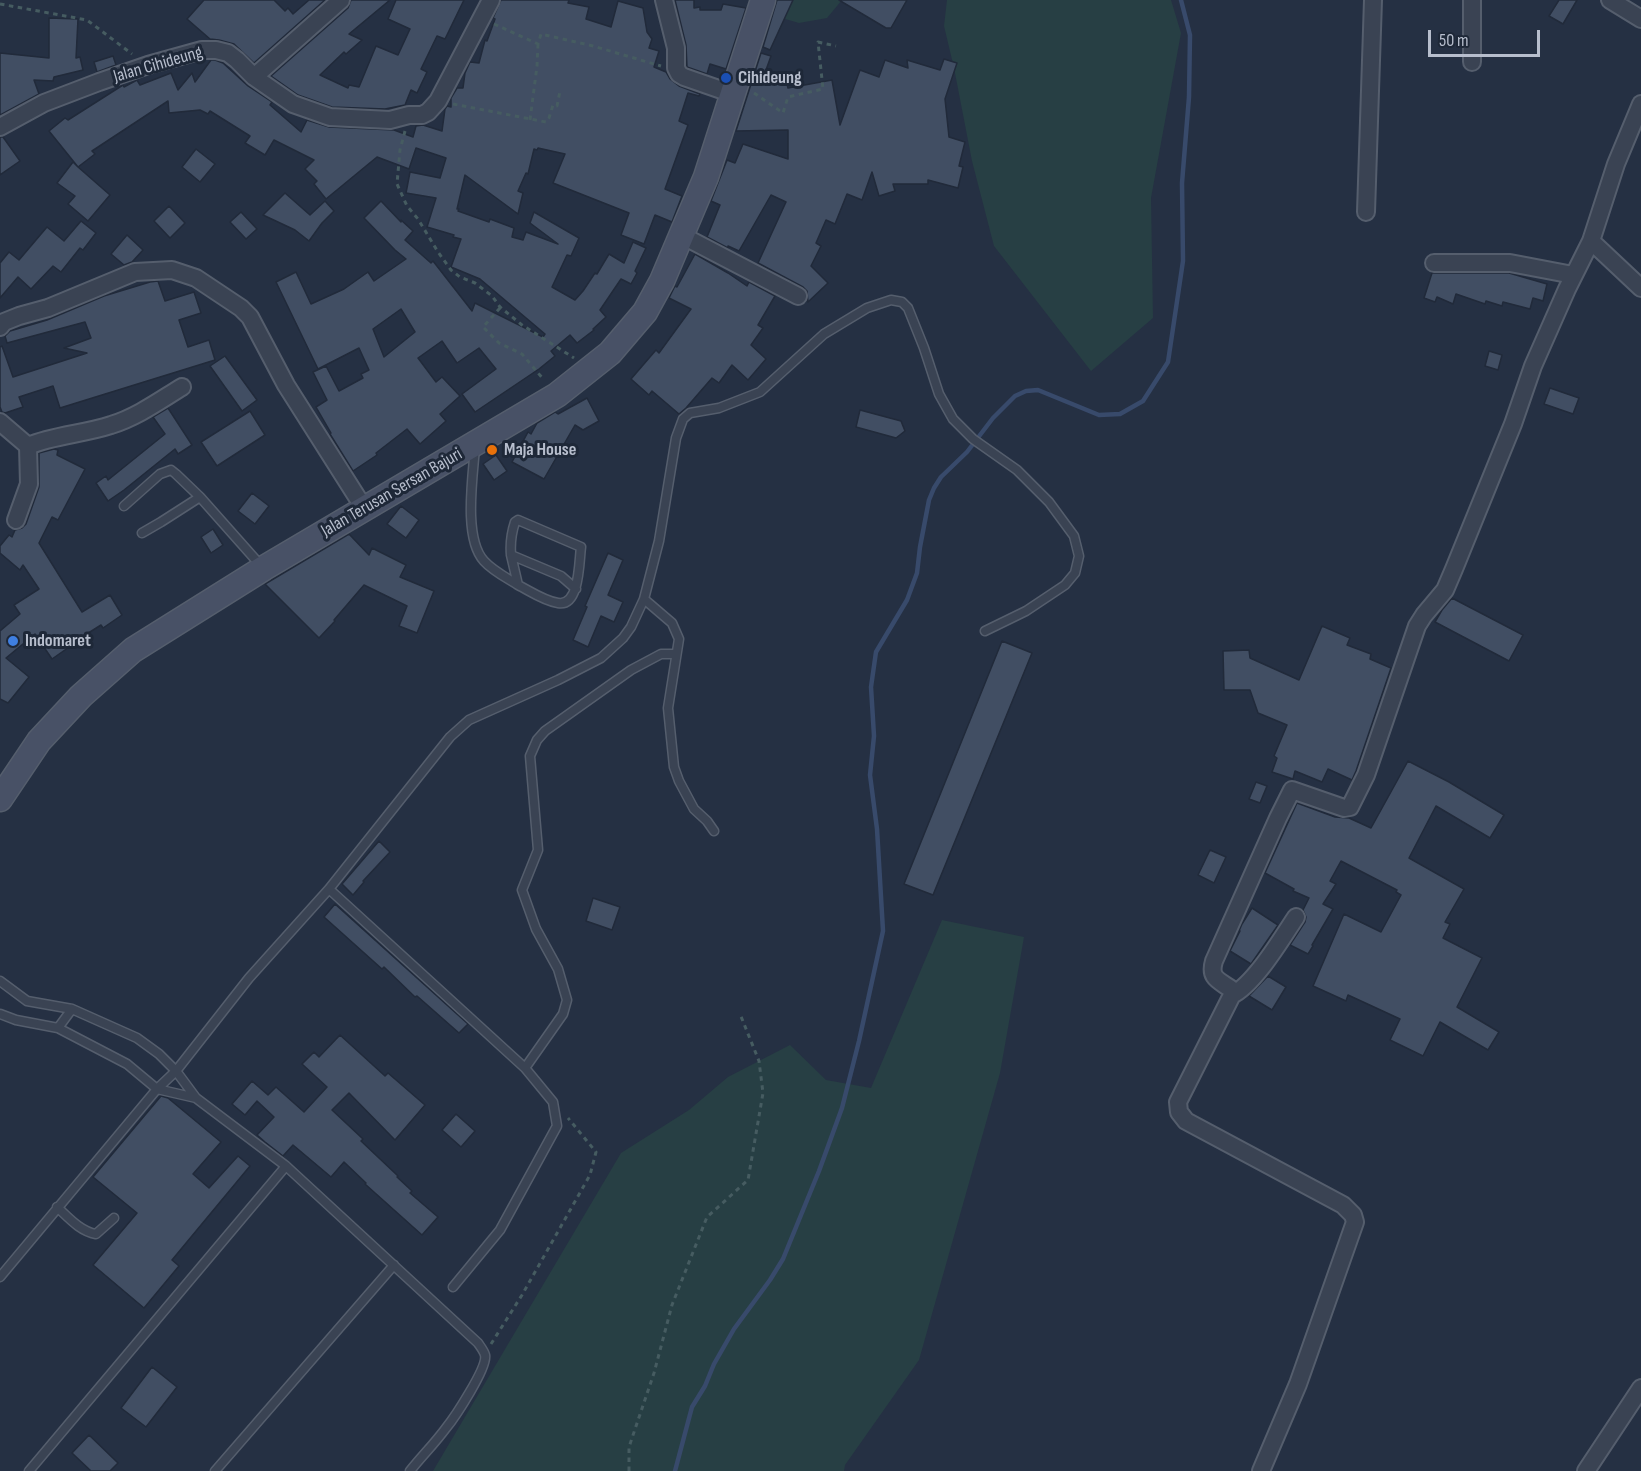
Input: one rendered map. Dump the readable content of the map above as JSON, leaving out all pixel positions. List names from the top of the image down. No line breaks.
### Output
{"streets":{"main road":["Jalan Terusan Sersan Bajuri"],"street":["Jalan Cihideung"]},"places":["Cihideung","Maja House","Indomaret"],"scale_bar":"50 m"}
